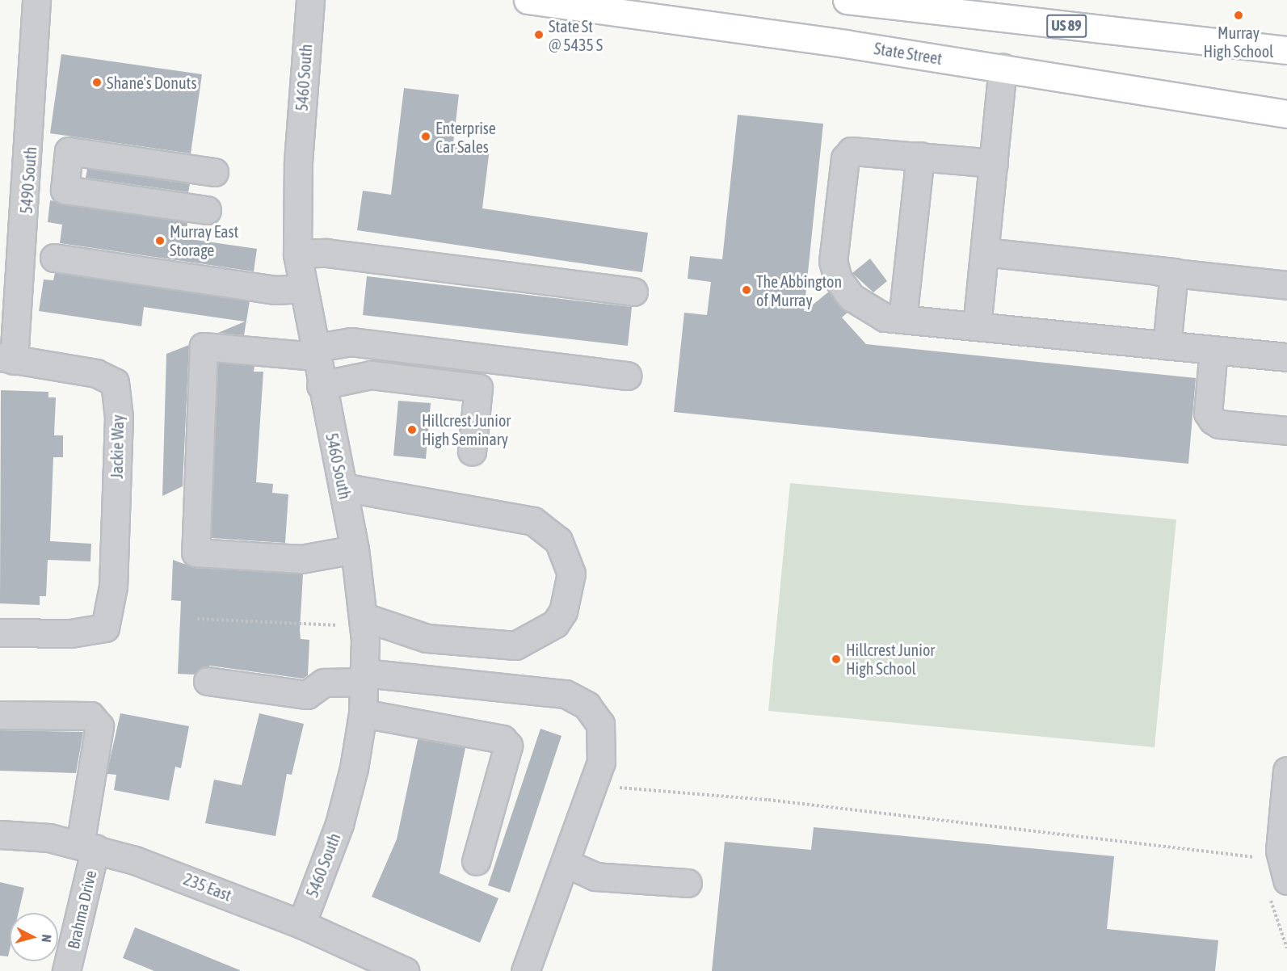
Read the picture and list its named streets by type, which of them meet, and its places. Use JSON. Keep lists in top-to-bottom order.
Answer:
{
  "streets": {
    "main road": ["US 89", "State Street"],
    "street": [
      "5460 South",
      "5490 South",
      "Jackie Way",
      "235 East",
      "Brahma Drive"
    ]
  },
  "crossings": [
    ["5460 South", "235 East"],
    ["5490 South", "Jackie Way"],
    ["235 East", "Brahma Drive"]
  ],
  "places": [
    "Murray High School",
    "State St @ 5435 S",
    "Shane's Donuts",
    "Enterprise Car Sales",
    "Murray East Storage",
    "The Abbington of Murray",
    "Hillcrest Junior High Seminary",
    "Hillcrest Junior High School"
  ],
  "north": "right"
}
